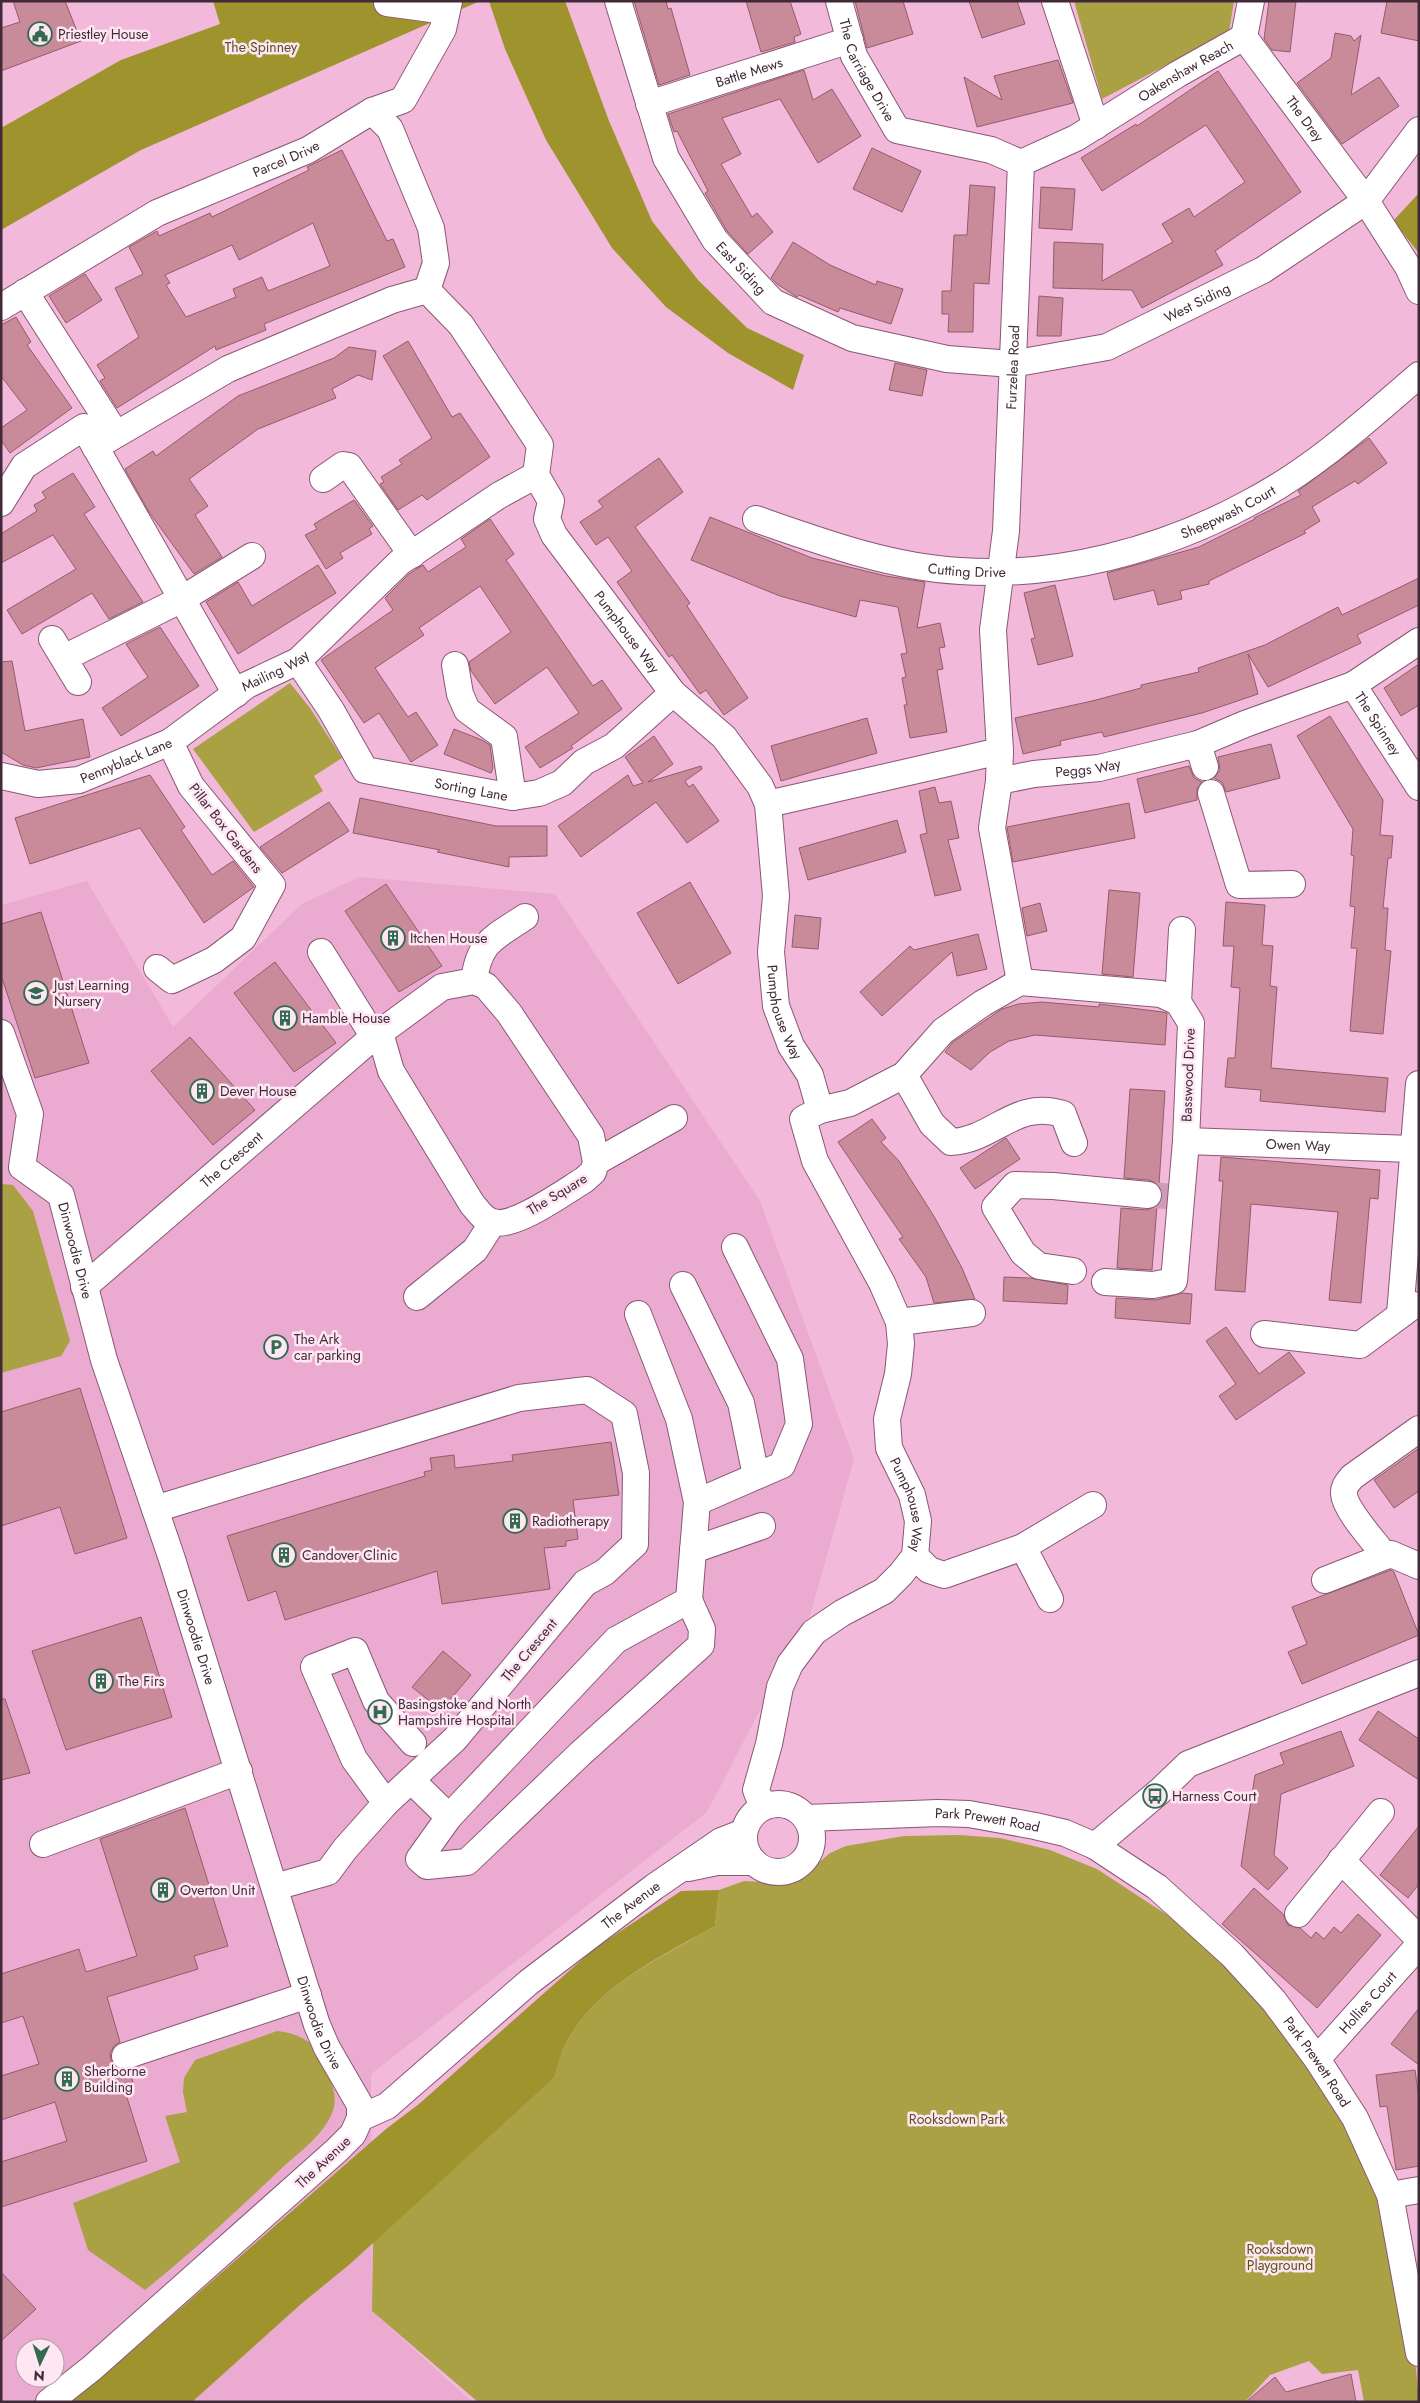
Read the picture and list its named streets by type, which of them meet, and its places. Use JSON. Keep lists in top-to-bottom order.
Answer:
{
  "streets": {
    "street": [
      "The Carriage Drive",
      "Battle Mews",
      "Oakenshaw Reach",
      "The Drey",
      "Parcel Drive",
      "East Siding",
      "West Siding",
      "Furzelea Road",
      "Sheepwash Court",
      "Cutting Drive",
      "Pumphouse Way",
      "Mailing Way",
      "The Spinney",
      "Pennyblack Lane",
      "Peggs Way",
      "Sorting Lane",
      "Pillar Box Gardens",
      "Basswood Drive",
      "Owen Way",
      "The Crescent",
      "The Square",
      "Dinwoodie Drive",
      "Park Prewett Road",
      "The Avenue",
      "Hollies Court"
    ]
  },
  "crossings": [
    ["The Carriage Drive", "Battle Mews"],
    ["The Carriage Drive", "Oakenshaw Reach"],
    ["The Carriage Drive", "Furzelea Road"],
    ["Battle Mews", "East Siding"],
    ["Oakenshaw Reach", "The Drey"],
    ["Oakenshaw Reach", "Furzelea Road"],
    ["The Drey", "West Siding"],
    ["East Siding", "West Siding"],
    ["East Siding", "Furzelea Road"],
    ["West Siding", "Furzelea Road"],
    ["Furzelea Road", "Sheepwash Court"],
    ["Furzelea Road", "Cutting Drive"],
    ["Sheepwash Court", "Cutting Drive"],
    ["Pumphouse Way", "Mailing Way"],
    ["Pumphouse Way", "Sorting Lane"],
    ["Pumphouse Way", "Park Prewett Road"],
    ["Pumphouse Way", "The Avenue"],
    ["Mailing Way", "Pennyblack Lane"],
    ["Mailing Way", "Sorting Lane"],
    ["The Spinney", "Peggs Way"],
    ["Pennyblack Lane", "Pillar Box Gardens"],
    ["Basswood Drive", "Owen Way"],
    ["The Crescent", "Dinwoodie Drive"],
    ["Dinwoodie Drive", "The Avenue"],
    ["Park Prewett Road", "The Avenue"],
    ["Park Prewett Road", "Hollies Court"]
  ],
  "parks": ["The Spinney", "Rooksdown Park", "Rooksdown Playground"],
  "places": {
    "public building": ["Priestley House"],
    "building": [
      "Itchen House",
      "Hamble House",
      "Dever House",
      "Radiotherapy",
      "Candover Clinic",
      "The Firs",
      "Overton Unit",
      "Sherborne Building"
    ],
    "school or university": ["Just Learning Nursery"],
    "parking": ["The Ark car parking"],
    "hospital": ["Basingstoke and North Hampshire Hospital"],
    "bus stop": ["Harness Court"]
  },
  "north": "bottom"
}
